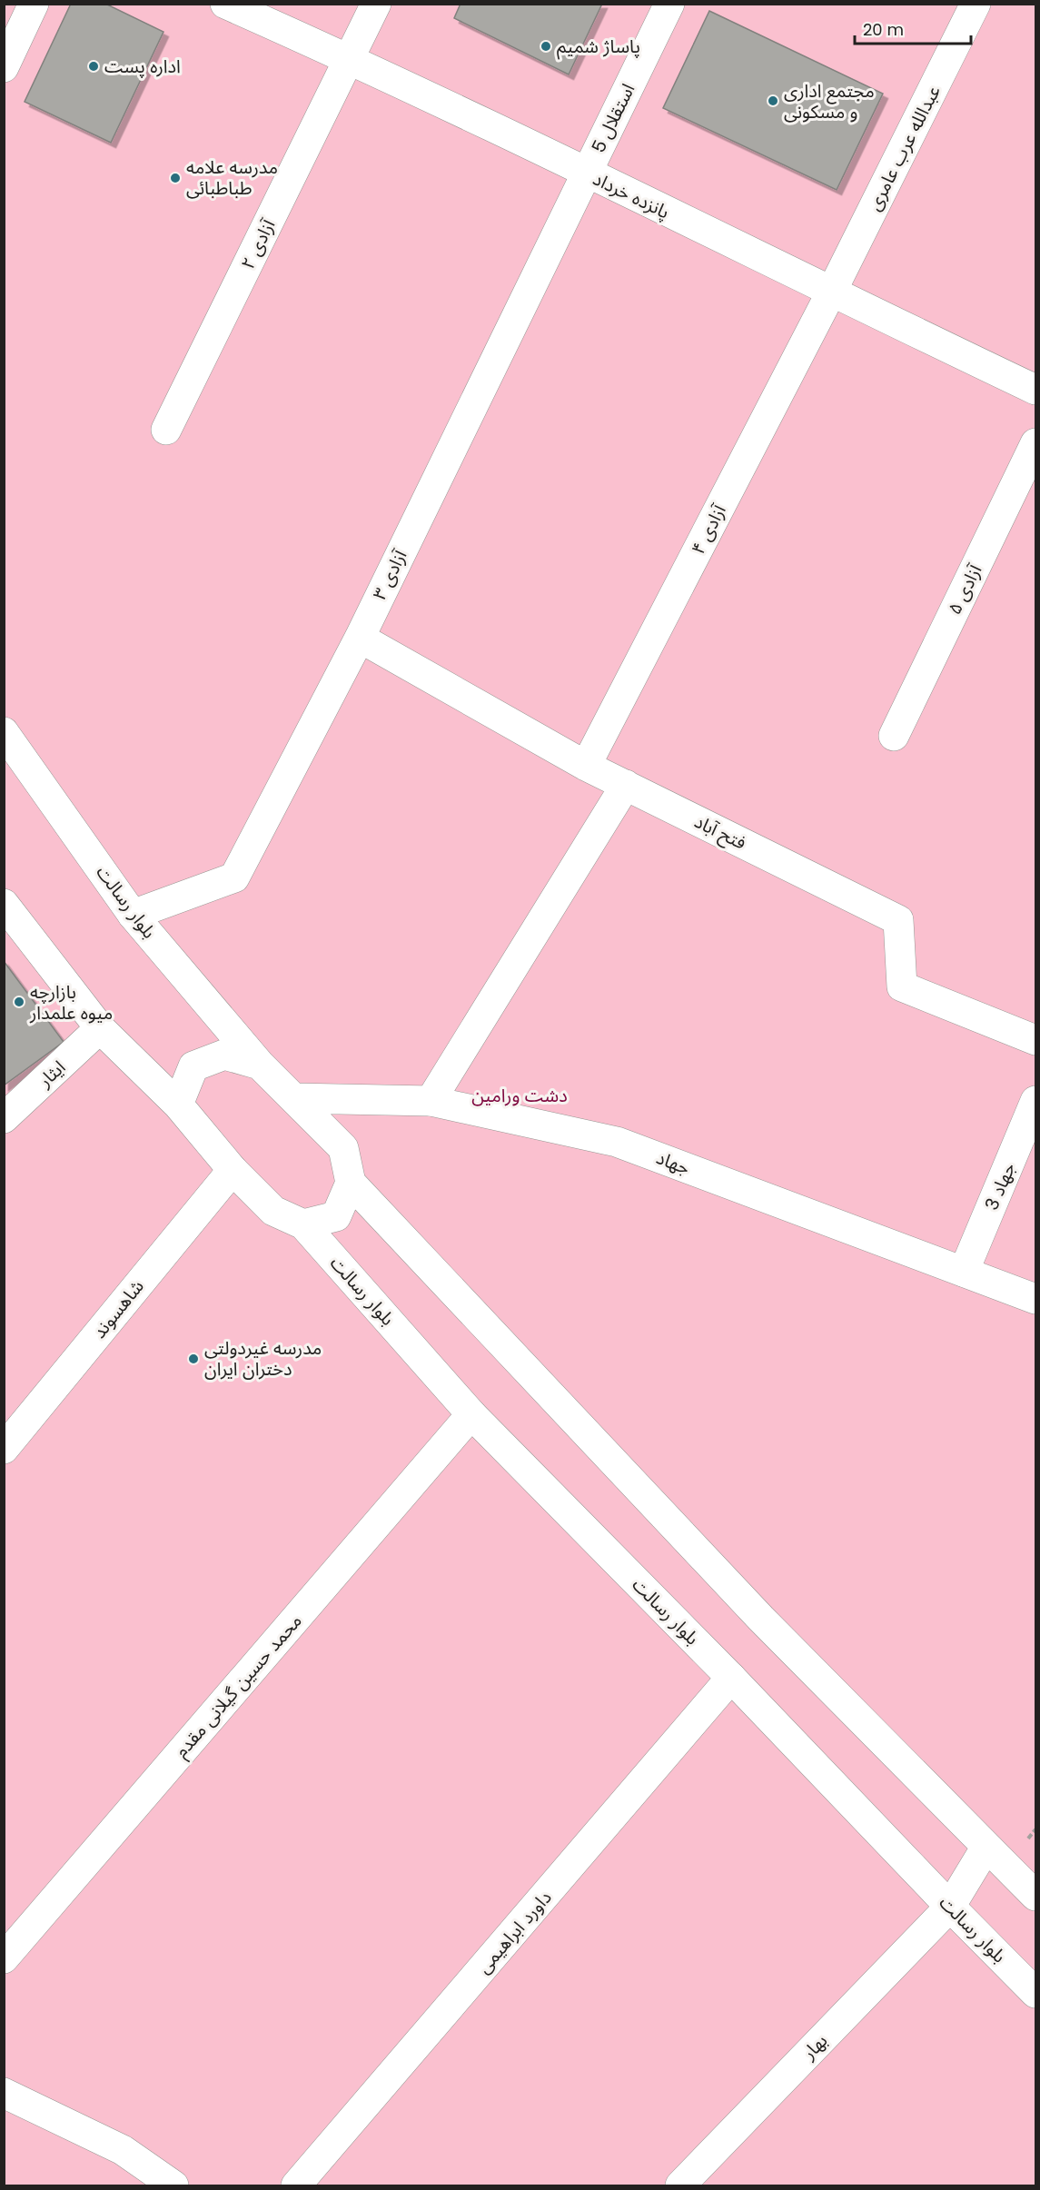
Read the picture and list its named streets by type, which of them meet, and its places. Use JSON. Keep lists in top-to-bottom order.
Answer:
{
  "streets": {
    "street": [
      "استقلال 5",
      "عبدالله عرب عامری",
      "پانزده خرداد",
      "آزادی ۲",
      "آزادی ۴",
      "آزادی ۳",
      "آزادی ۵",
      "فتح آباد",
      "بلوار رسالت",
      "ایثار",
      "جهاد",
      "جهاد 3",
      "شاهسوند",
      "محمد حسین گیلانی مقدم",
      "داورد ابراهیمی",
      "بهار"
    ]
  },
  "crossings": [
    ["استقلال 5", "پانزده خرداد"],
    ["استقلال 5", "آزادی ۳"],
    ["عبدالله عرب عامری", "پانزده خرداد"],
    ["عبدالله عرب عامری", "آزادی ۴"],
    ["پانزده خرداد", "آزادی ۲"],
    ["پانزده خرداد", "آزادی ۴"],
    ["پانزده خرداد", "آزادی ۳"],
    ["آزادی ۴", "فتح آباد"],
    ["آزادی ۳", "فتح آباد"],
    ["آزادی ۳", "بلوار رسالت"],
    ["بلوار رسالت", "جهاد"],
    ["بلوار رسالت", "محمد حسین گیلانی مقدم"],
    ["بلوار رسالت", "داورد ابراهیمی"],
    ["بلوار رسالت", "بهار"],
    ["جهاد", "جهاد 3"]
  ],
  "parks": ["دشت ورامین"],
  "places": [
    "پاساژ شمیم",
    "اداره پست",
    "مجتمع اداری و مسکونی",
    "مدرسه علامه طباطبائی",
    "بازارچه میوه علمدار",
    "مدرسه غیردولتی دختران ایران"
  ],
  "scale_bar": "20 m"
}
